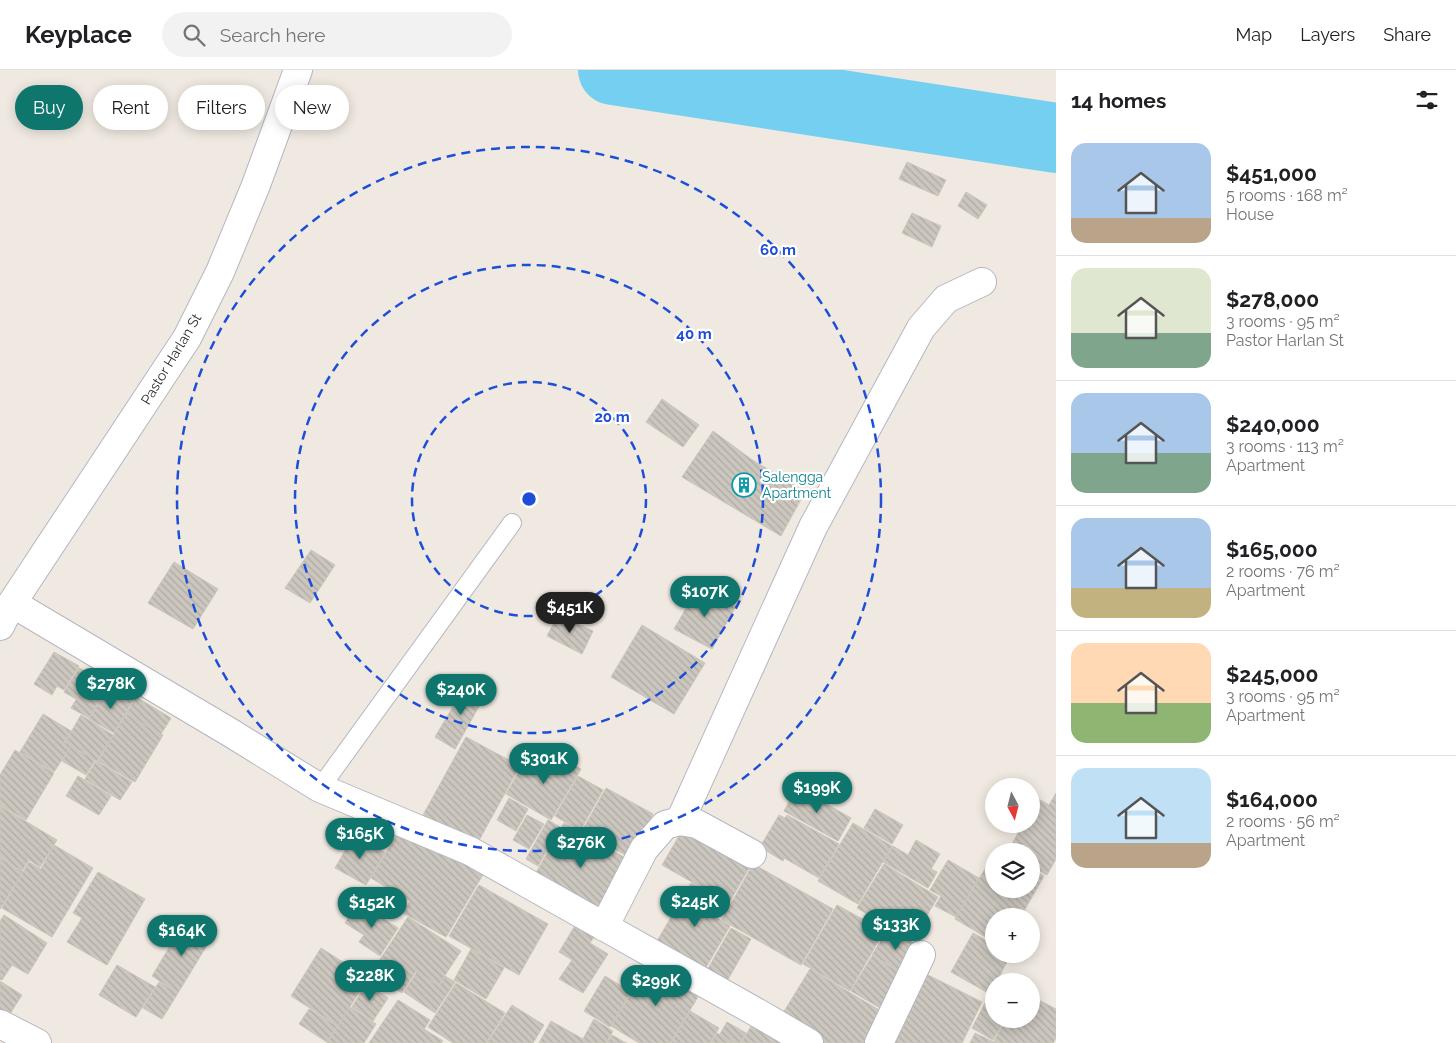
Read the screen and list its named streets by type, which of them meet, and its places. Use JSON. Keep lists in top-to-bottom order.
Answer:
{
  "streets": {
    "street": ["Pastor Harlan St"]
  },
  "places": {
    "building": ["Salengga Apartment"]
  },
  "north": "bottom",
  "page": {
    "header": "Keyplace",
    "search": "Search here",
    "nav": ["Map", "Layers", "Share"],
    "heading": "14 homes",
    "chip": [
      "Buy",
      "Rent",
      "Filters",
      "New"
    ],
    "list": [
      {
        "name": "$451,000",
        "note": "5 rooms · 168 m² · House"
      },
      {
        "name": "$278,000",
        "note": "3 rooms · 95 m² · Pastor Harlan St"
      },
      {
        "name": "$240,000",
        "note": "3 rooms · 113 m² · Apartment"
      },
      {
        "name": "$165,000",
        "note": "2 rooms · 76 m² · Apartment"
      },
      {
        "name": "$245,000",
        "note": "3 rooms · 95 m² · Apartment"
      },
      {
        "name": "$164,000",
        "note": "2 rooms · 56 m² · Apartment"
      }
    ],
    "price": [
      "$107K",
      "$451K",
      "$278K",
      "$240K",
      "$301K",
      "$199K",
      "$165K",
      "$276K",
      "$245K",
      "$152K",
      "$133K",
      "$164K",
      "$228K",
      "$299K"
    ],
    "map_buttons": ["+", "−"]
  },
  "rings": ["60 m", "40 m", "20 m"]
}
